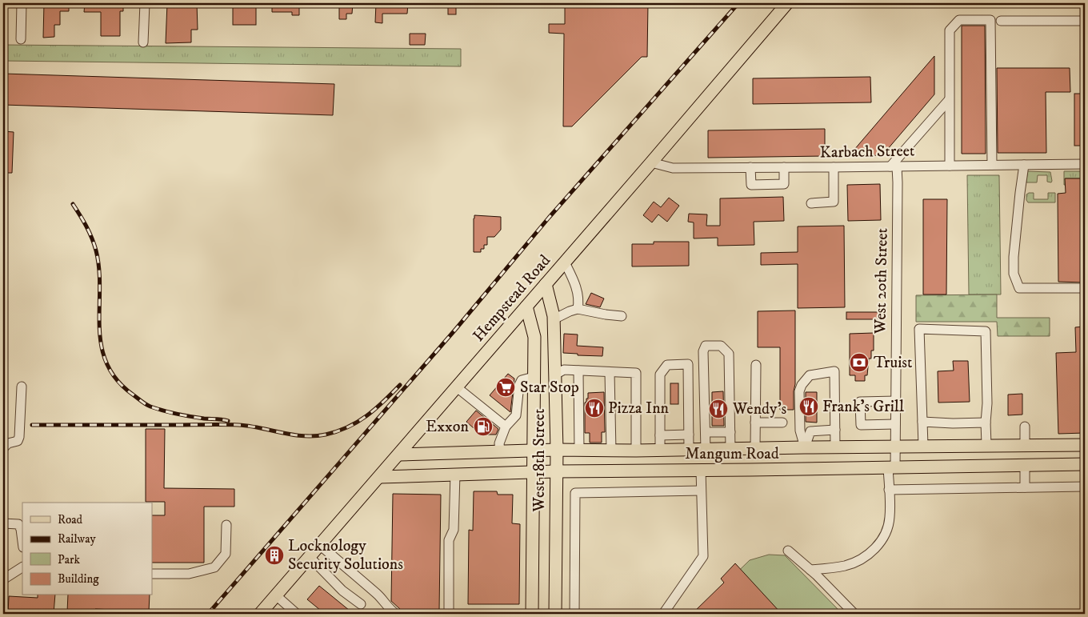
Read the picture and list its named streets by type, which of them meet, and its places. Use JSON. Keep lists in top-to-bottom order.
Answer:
{
  "streets": {
    "main road": ["Hempstead Road", "Mangum Road", "West 18th Street"],
    "street": ["Karbach Street", "West 20th Street"]
  },
  "crossings": [
    ["Karbach Street", "West 20th Street"],
    ["Karbach Street", "Hempstead Road"],
    ["West 20th Street", "Mangum Road"],
    ["Hempstead Road", "Mangum Road"],
    ["Hempstead Road", "West 18th Street"],
    ["Mangum Road", "West 18th Street"]
  ],
  "places": {
    "bank": ["Truist"],
    "supermarket": ["Star Stop"],
    "restaurant": ["Frank's Grill", "Pizza Inn", "Wendy's"],
    "fuel station": ["Exxon"],
    "building": ["Locknology Security Solutions"]
  },
  "legend": [
    "Road",
    "Railway",
    "Park",
    "Building"
  ]
}
